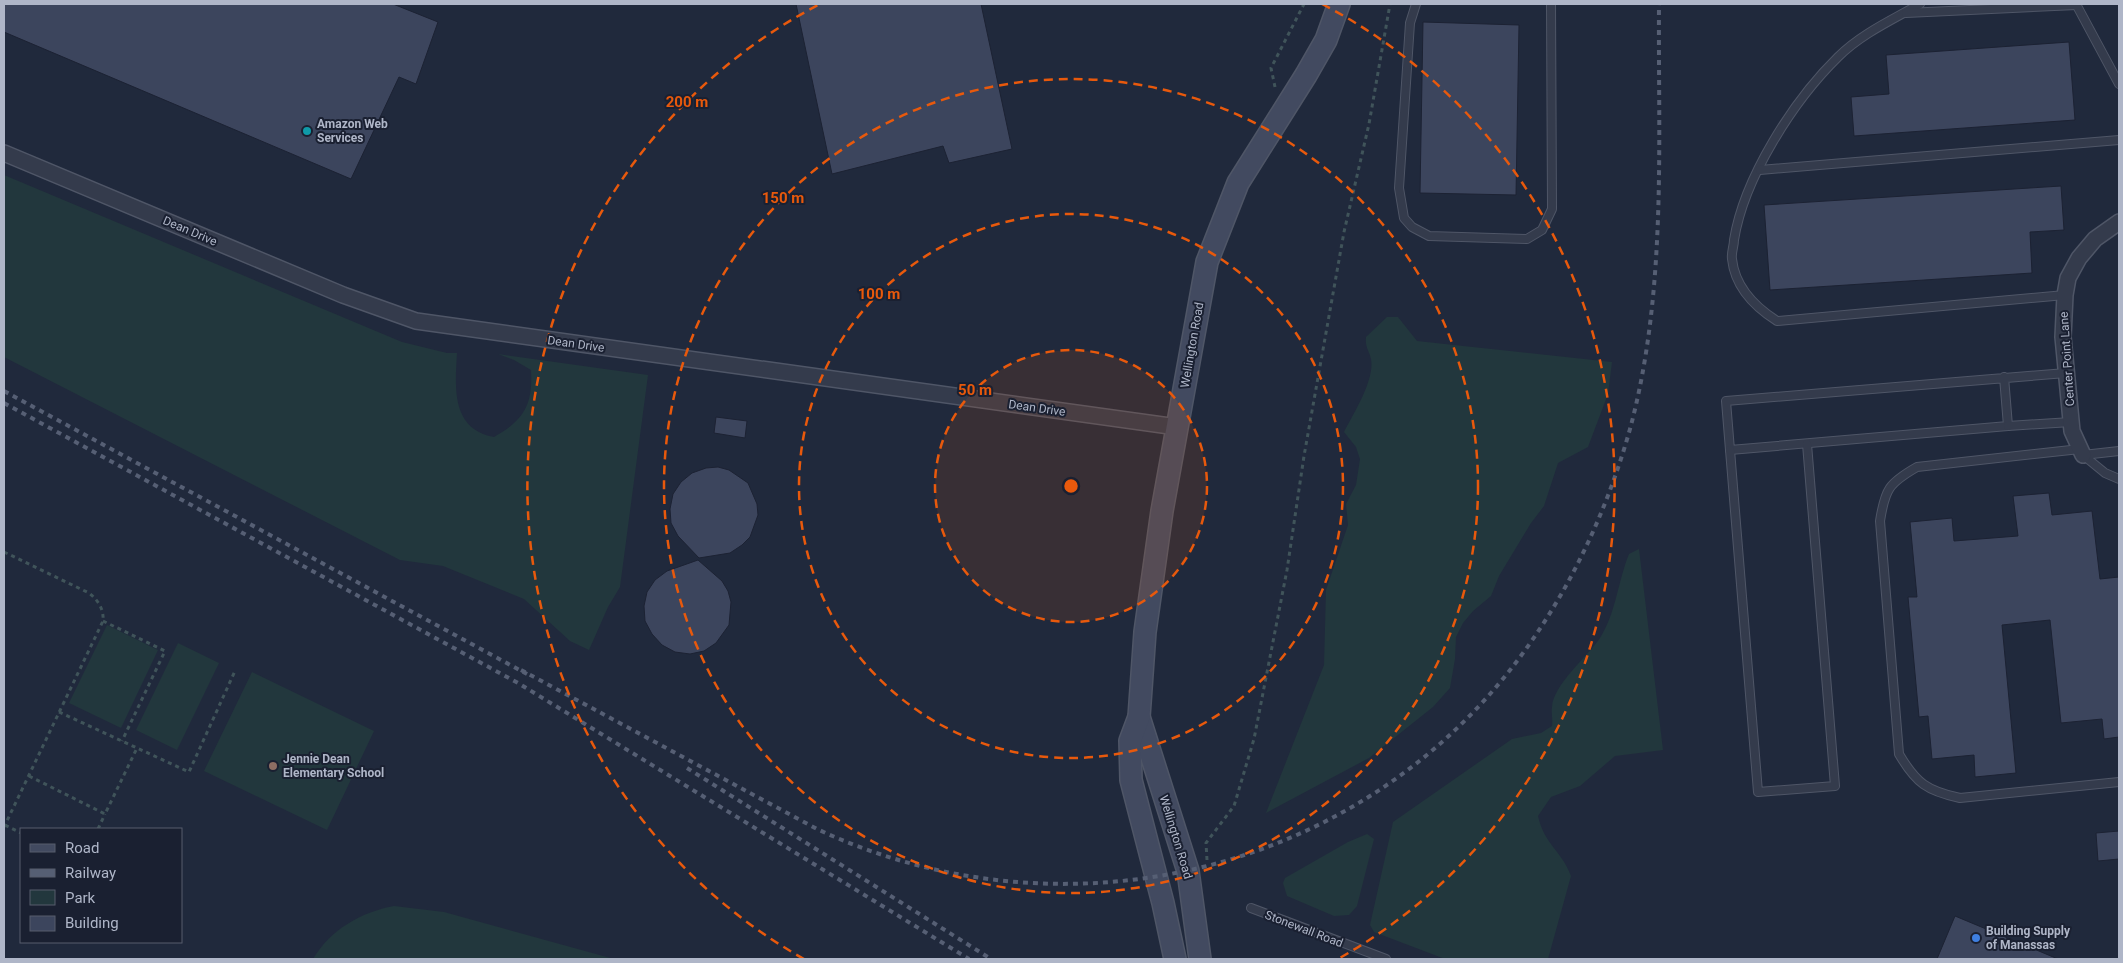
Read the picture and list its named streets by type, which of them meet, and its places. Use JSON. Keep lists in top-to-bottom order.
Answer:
{
  "streets": {
    "main road": ["Wellington Road"],
    "street": ["Dean Drive", "Center Point Lane"],
    "lane": ["Stonewall Road"]
  },
  "crossings": [
    ["Dean Drive", "Wellington Road"]
  ],
  "places": ["Amazon Web Services", "Jennie Dean Elementary School", "Building Supply of Manassas"],
  "legend": [
    "Road",
    "Railway",
    "Park",
    "Building"
  ],
  "rings": [
    "200 m",
    "150 m",
    "100 m",
    "50 m"
  ]
}
